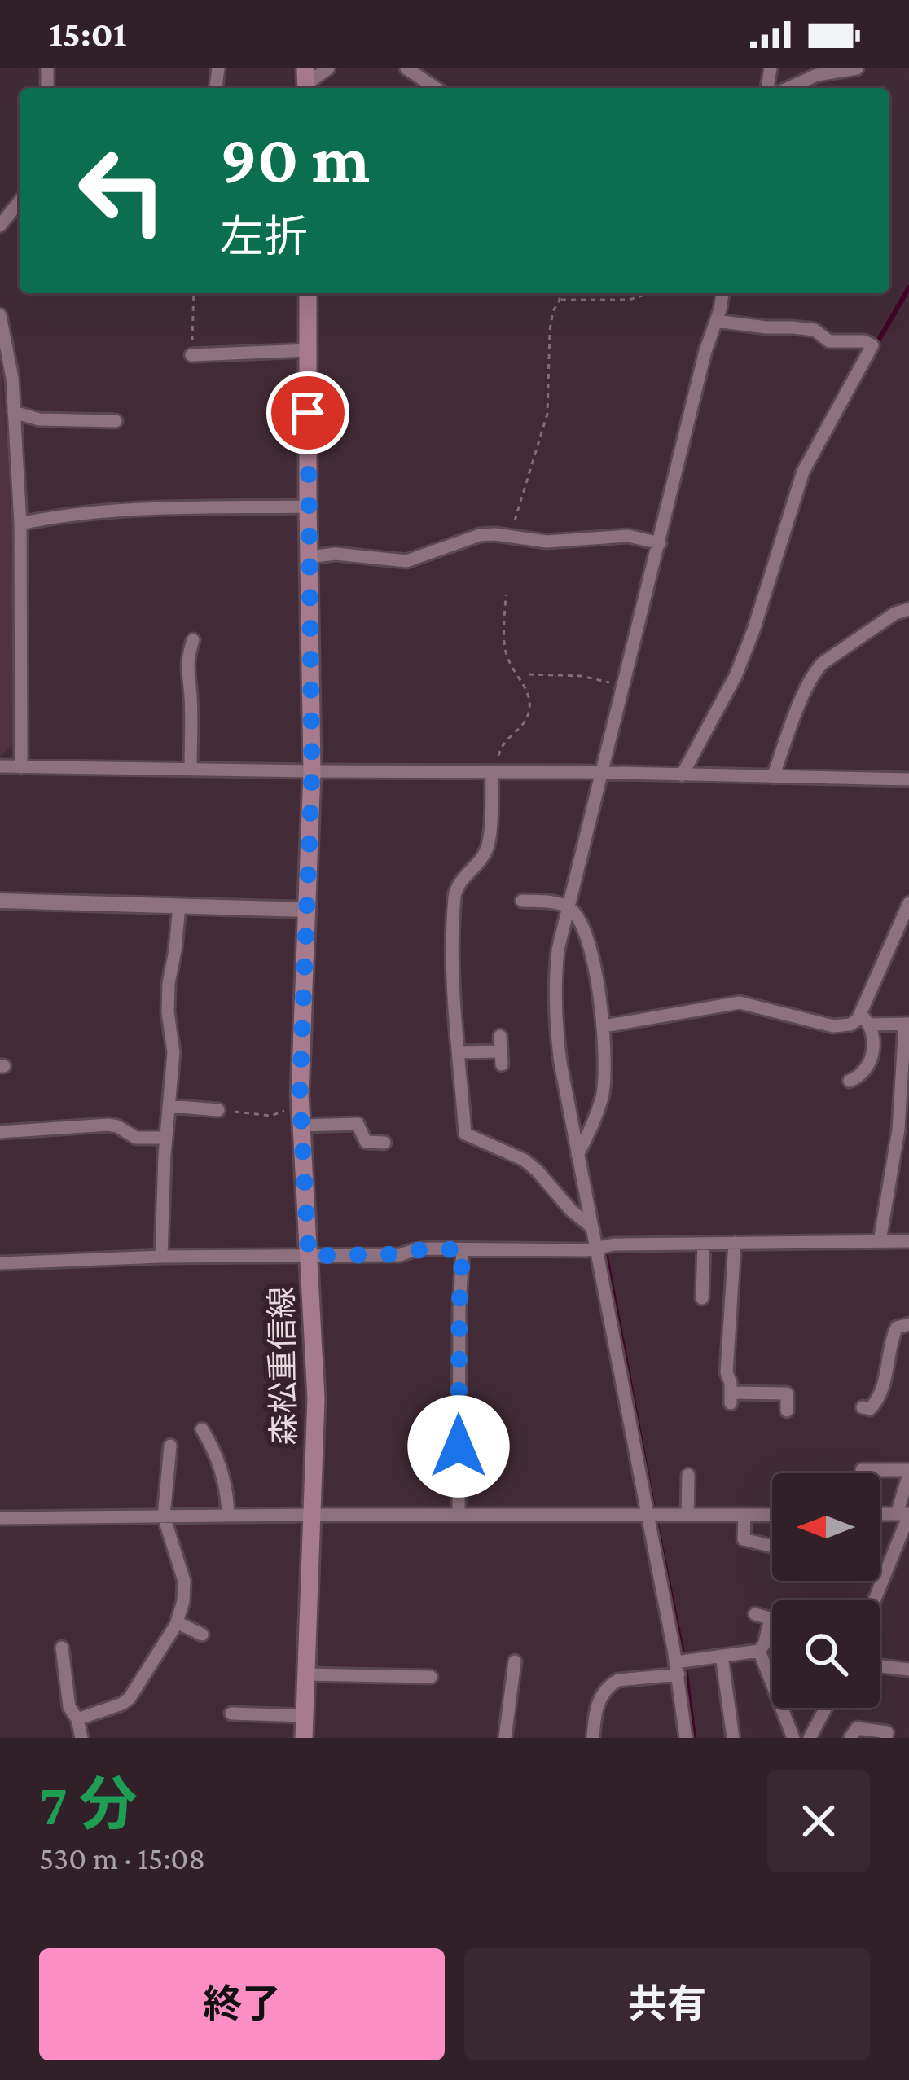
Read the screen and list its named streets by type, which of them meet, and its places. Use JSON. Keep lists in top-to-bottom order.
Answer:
{
  "streets": {
    "main road": ["森松重信線"]
  },
  "north": "left",
  "page": {
    "status": "15:01",
    "turn": ["90 m", "左折"],
    "heading": ["7 分", "530 m · 15:08"],
    "buttons": ["終了", "共有"]
  }
}
